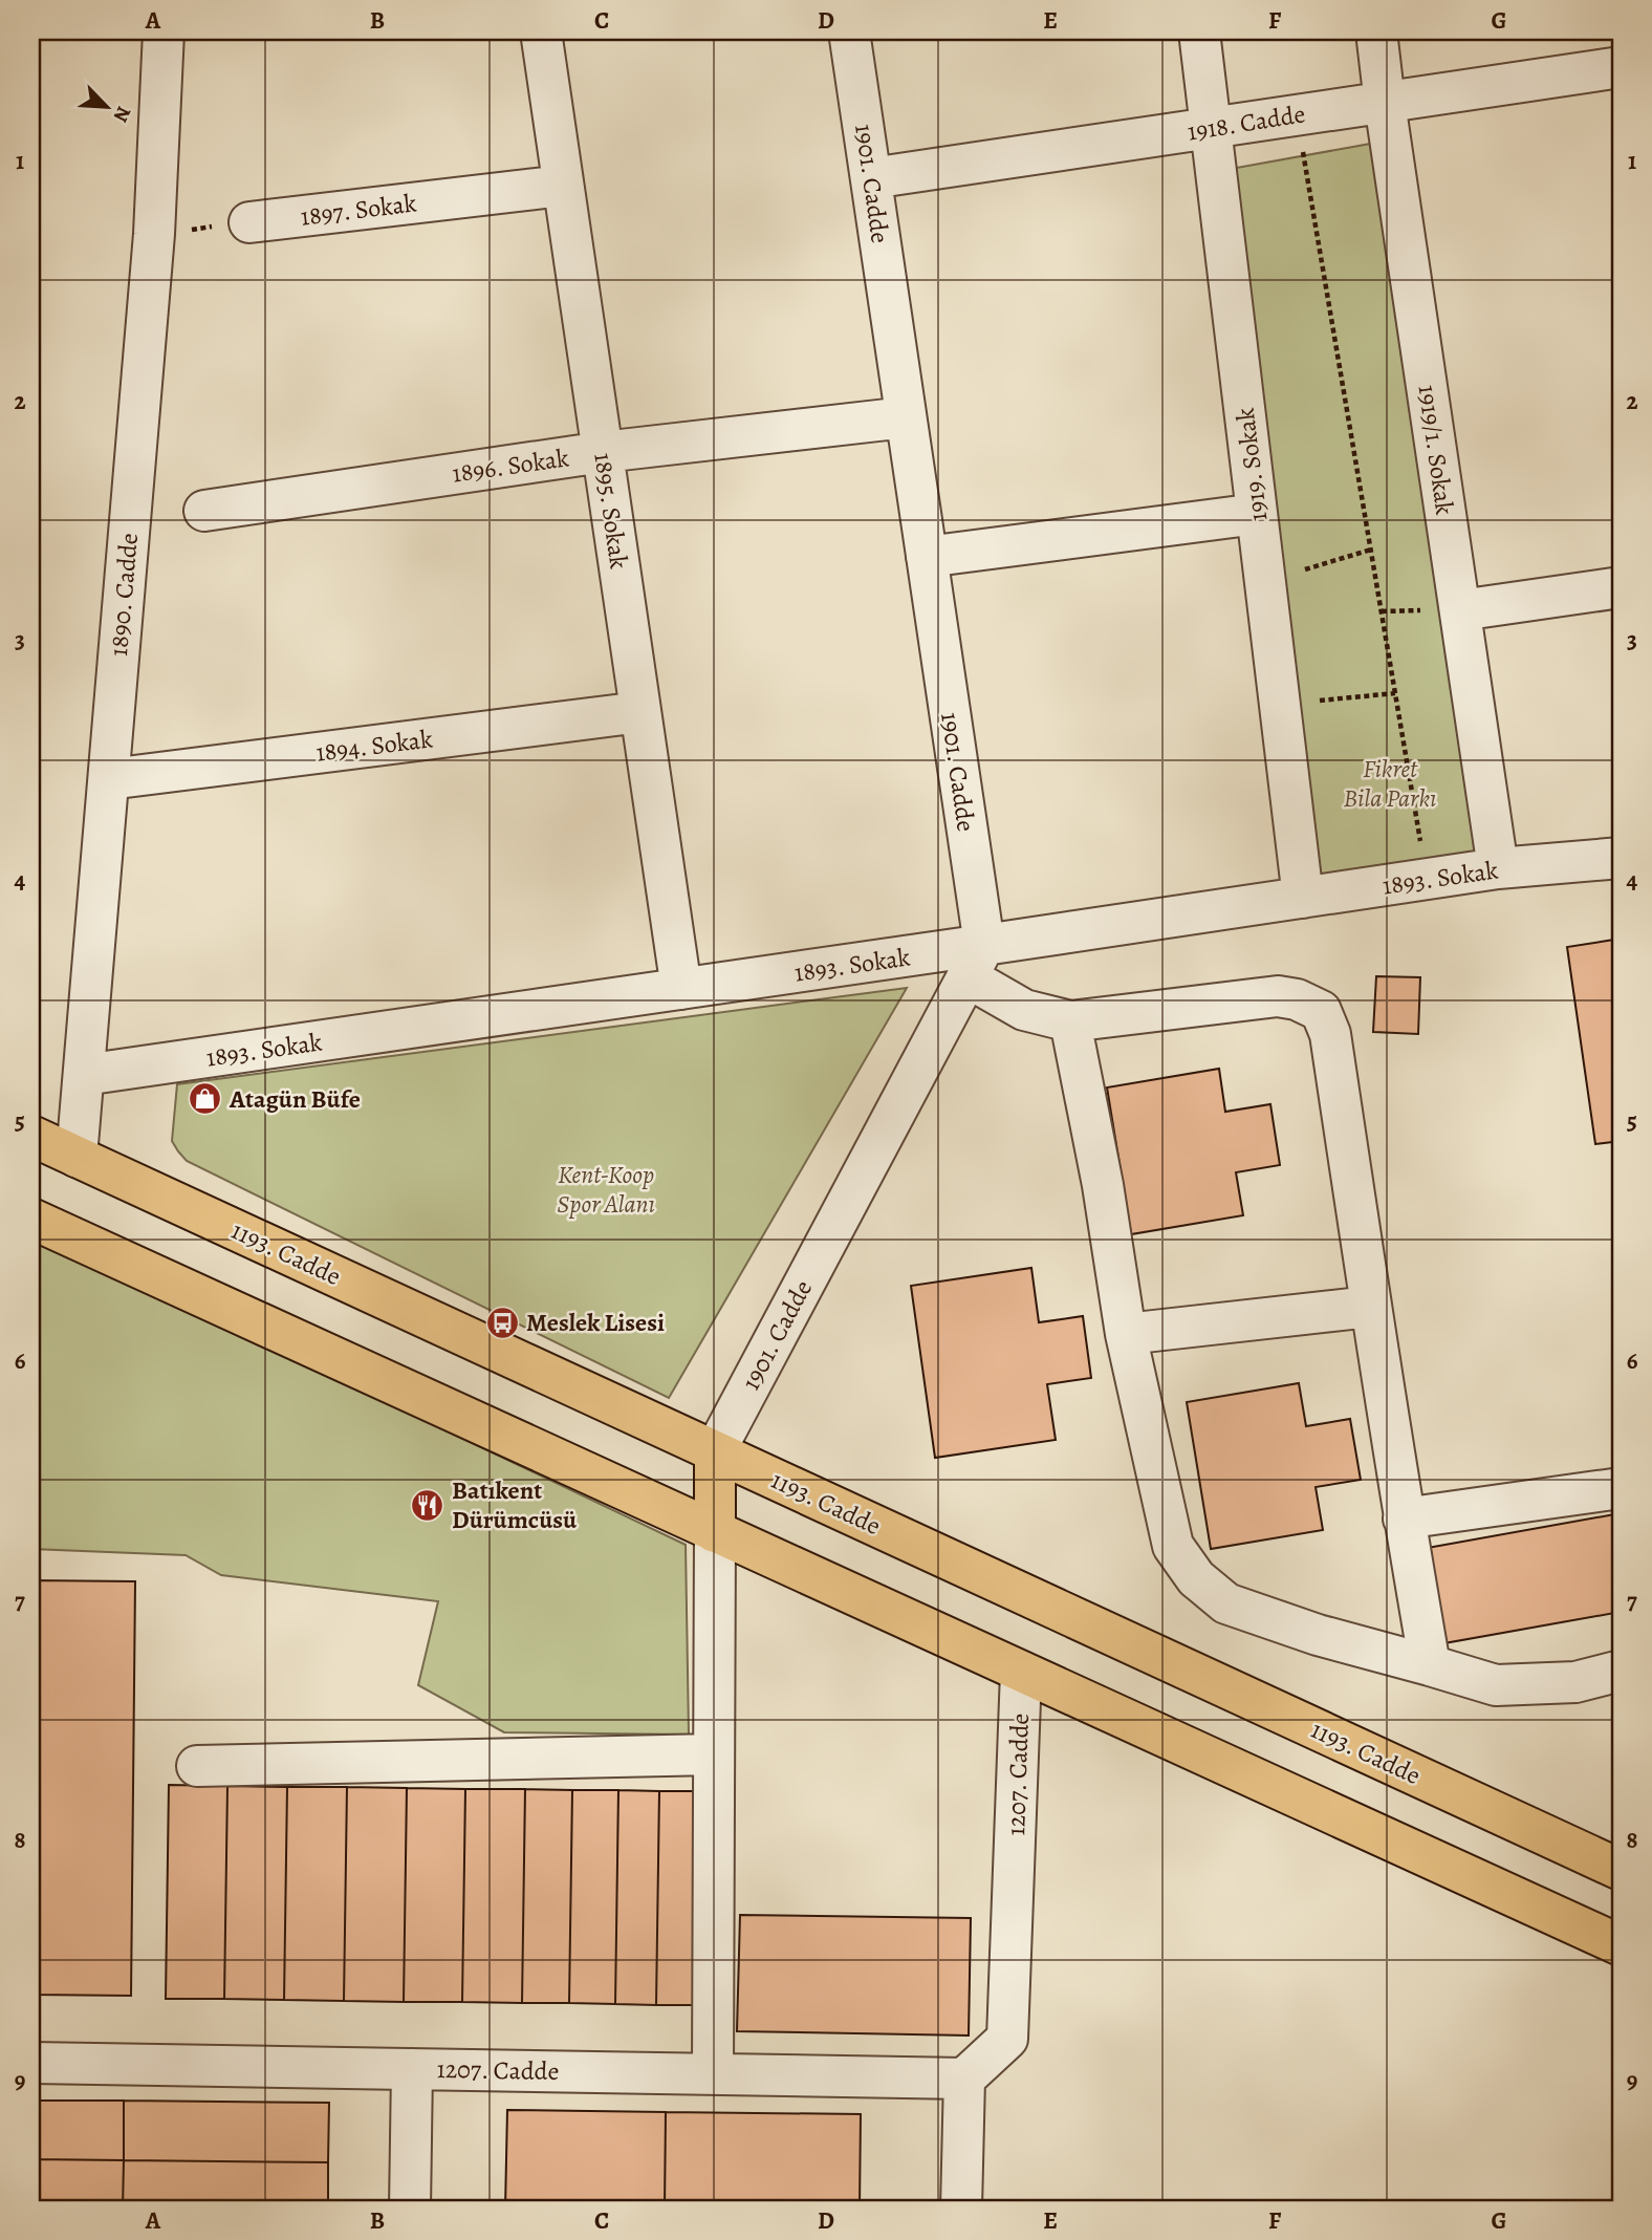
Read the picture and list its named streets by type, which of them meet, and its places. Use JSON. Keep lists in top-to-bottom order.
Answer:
{
  "streets": {
    "main road": ["1193. Cadde"],
    "street": [
      "1918. Cadde",
      "1901. Cadde",
      "1897. Sokak",
      "1919/1. Sokak",
      "1919. Sokak",
      "1896. Sokak",
      "1895. Sokak",
      "1890. Cadde",
      "1894. Sokak",
      "1893. Sokak",
      "1207. Cadde"
    ]
  },
  "crossings": [
    ["1918. Cadde", "1901. Cadde"],
    ["1918. Cadde", "1919/1. Sokak"],
    ["1918. Cadde", "1919. Sokak"],
    ["1901. Cadde", "1896. Sokak"],
    ["1901. Cadde", "1893. Sokak"],
    ["1901. Cadde", "1193. Cadde"],
    ["1897. Sokak", "1895. Sokak"],
    ["1919/1. Sokak", "1893. Sokak"],
    ["1919. Sokak", "1893. Sokak"],
    ["1896. Sokak", "1895. Sokak"],
    ["1895. Sokak", "1894. Sokak"],
    ["1895. Sokak", "1893. Sokak"],
    ["1890. Cadde", "1894. Sokak"],
    ["1890. Cadde", "1893. Sokak"],
    ["1890. Cadde", "1193. Cadde"]
  ],
  "parks": ["Fikret Bila Parkı", "Kent-Koop Spor Alanı"],
  "places": {
    "shop": ["Atagün Büfe"],
    "bus stop": ["Meslek Lisesi"],
    "restaurant": ["Batıkent Dürümcüsü"]
  },
  "north": "bottom right",
  "grid": {
    "columns": [
      "A",
      "B",
      "C",
      "D",
      "E",
      "F",
      "G"
    ],
    "rows": [
      "1",
      "2",
      "3",
      "4",
      "5",
      "6",
      "7",
      "8",
      "9"
    ]
  }
}
